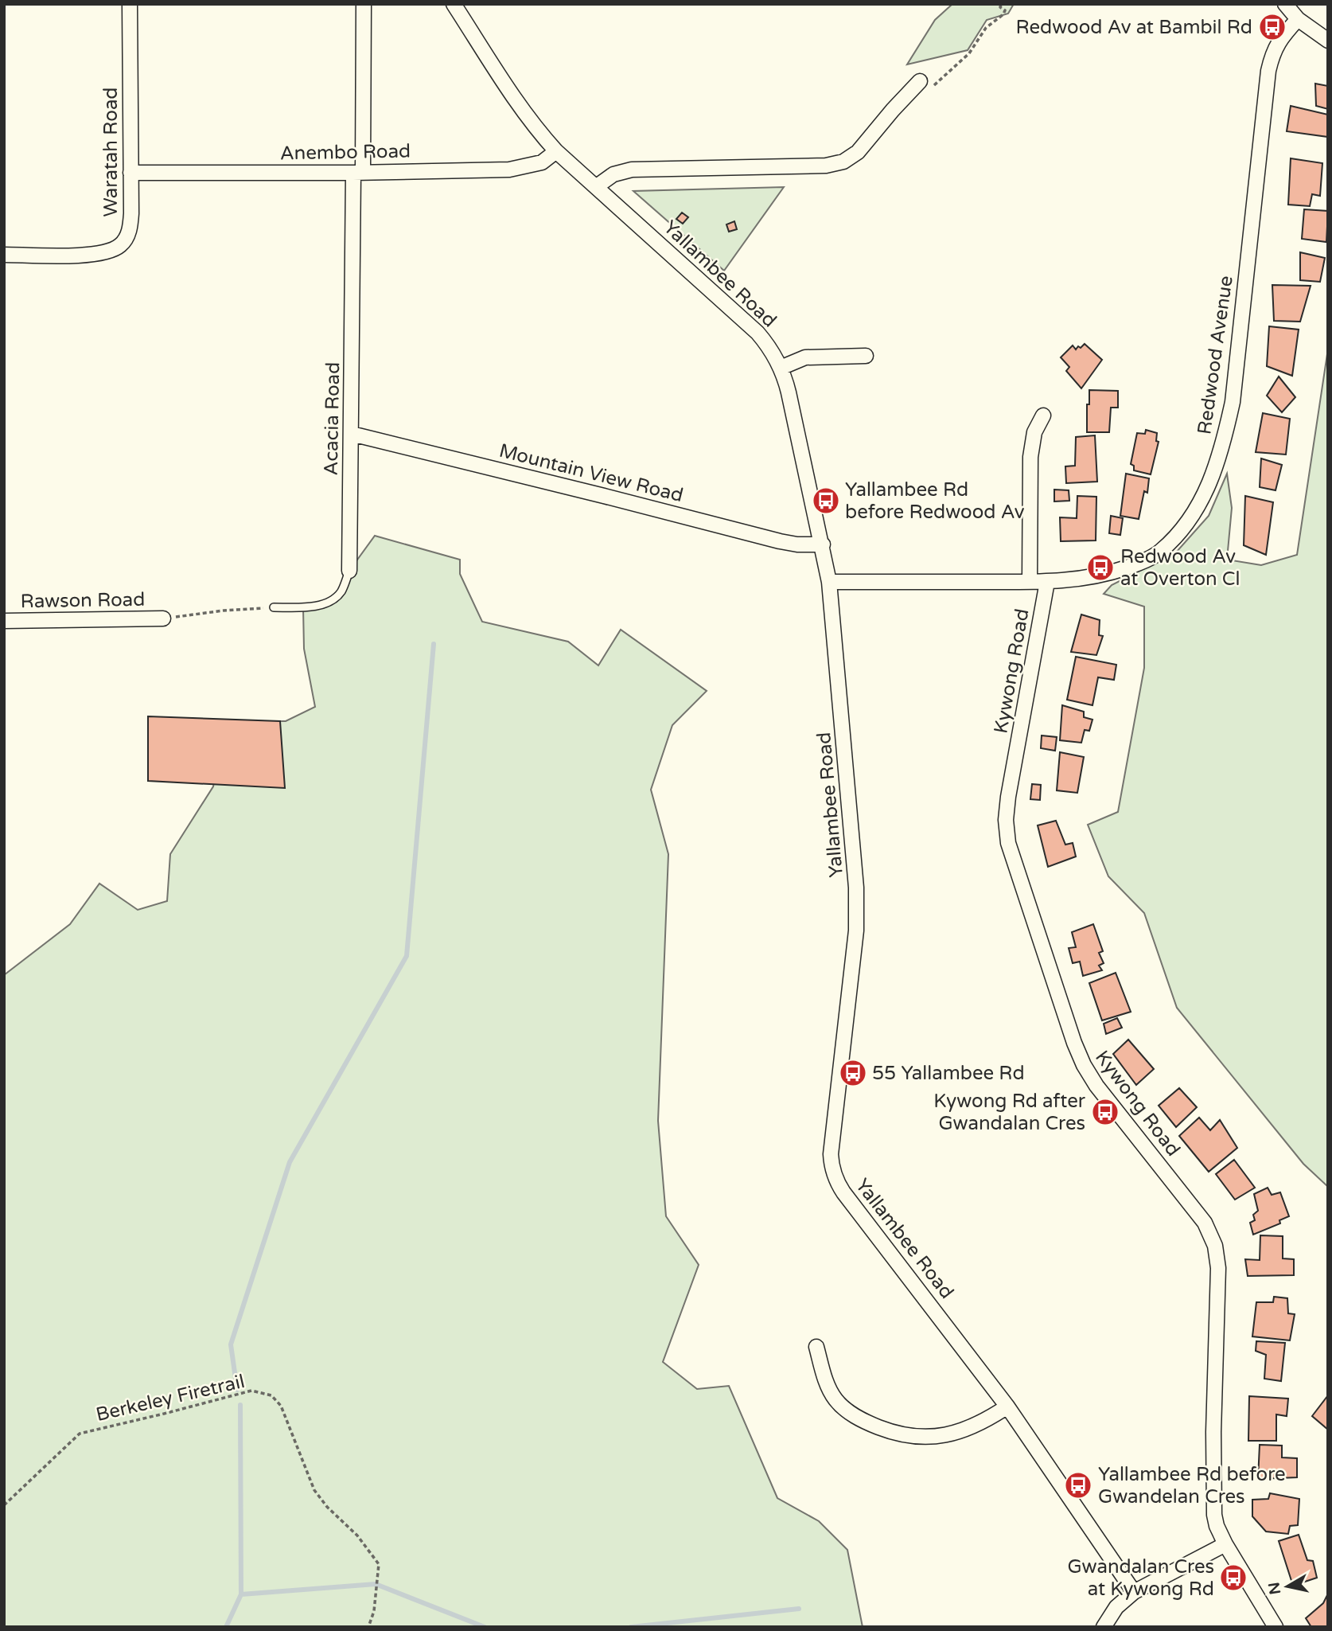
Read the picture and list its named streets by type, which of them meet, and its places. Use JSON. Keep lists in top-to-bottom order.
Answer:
{
  "streets": {
    "street": [
      "Waratah Road",
      "Anembo Road",
      "Yallambee Road",
      "Redwood Avenue",
      "Acacia Road",
      "Mountain View Road",
      "Rawson Road",
      "Kywong Road"
    ],
    "path": ["Berkeley Firetrail"]
  },
  "crossings": [
    ["Waratah Road", "Anembo Road"],
    ["Anembo Road", "Yallambee Road"],
    ["Anembo Road", "Acacia Road"],
    ["Yallambee Road", "Redwood Avenue"],
    ["Yallambee Road", "Mountain View Road"],
    ["Redwood Avenue", "Kywong Road"],
    ["Acacia Road", "Mountain View Road"]
  ],
  "places": {
    "bus stop": [
      "Redwood Av at Bambil Rd",
      "Yallambee Rd before Redwood Av",
      "Redwood Av at Overton Cl",
      "55 Yallambee Rd",
      "Kywong Rd after Gwandalan Cres",
      "Yallambee Rd before Gwandelan Cres",
      "Gwandalan Cres at Kywong Rd"
    ]
  },
  "north": "left"
}
